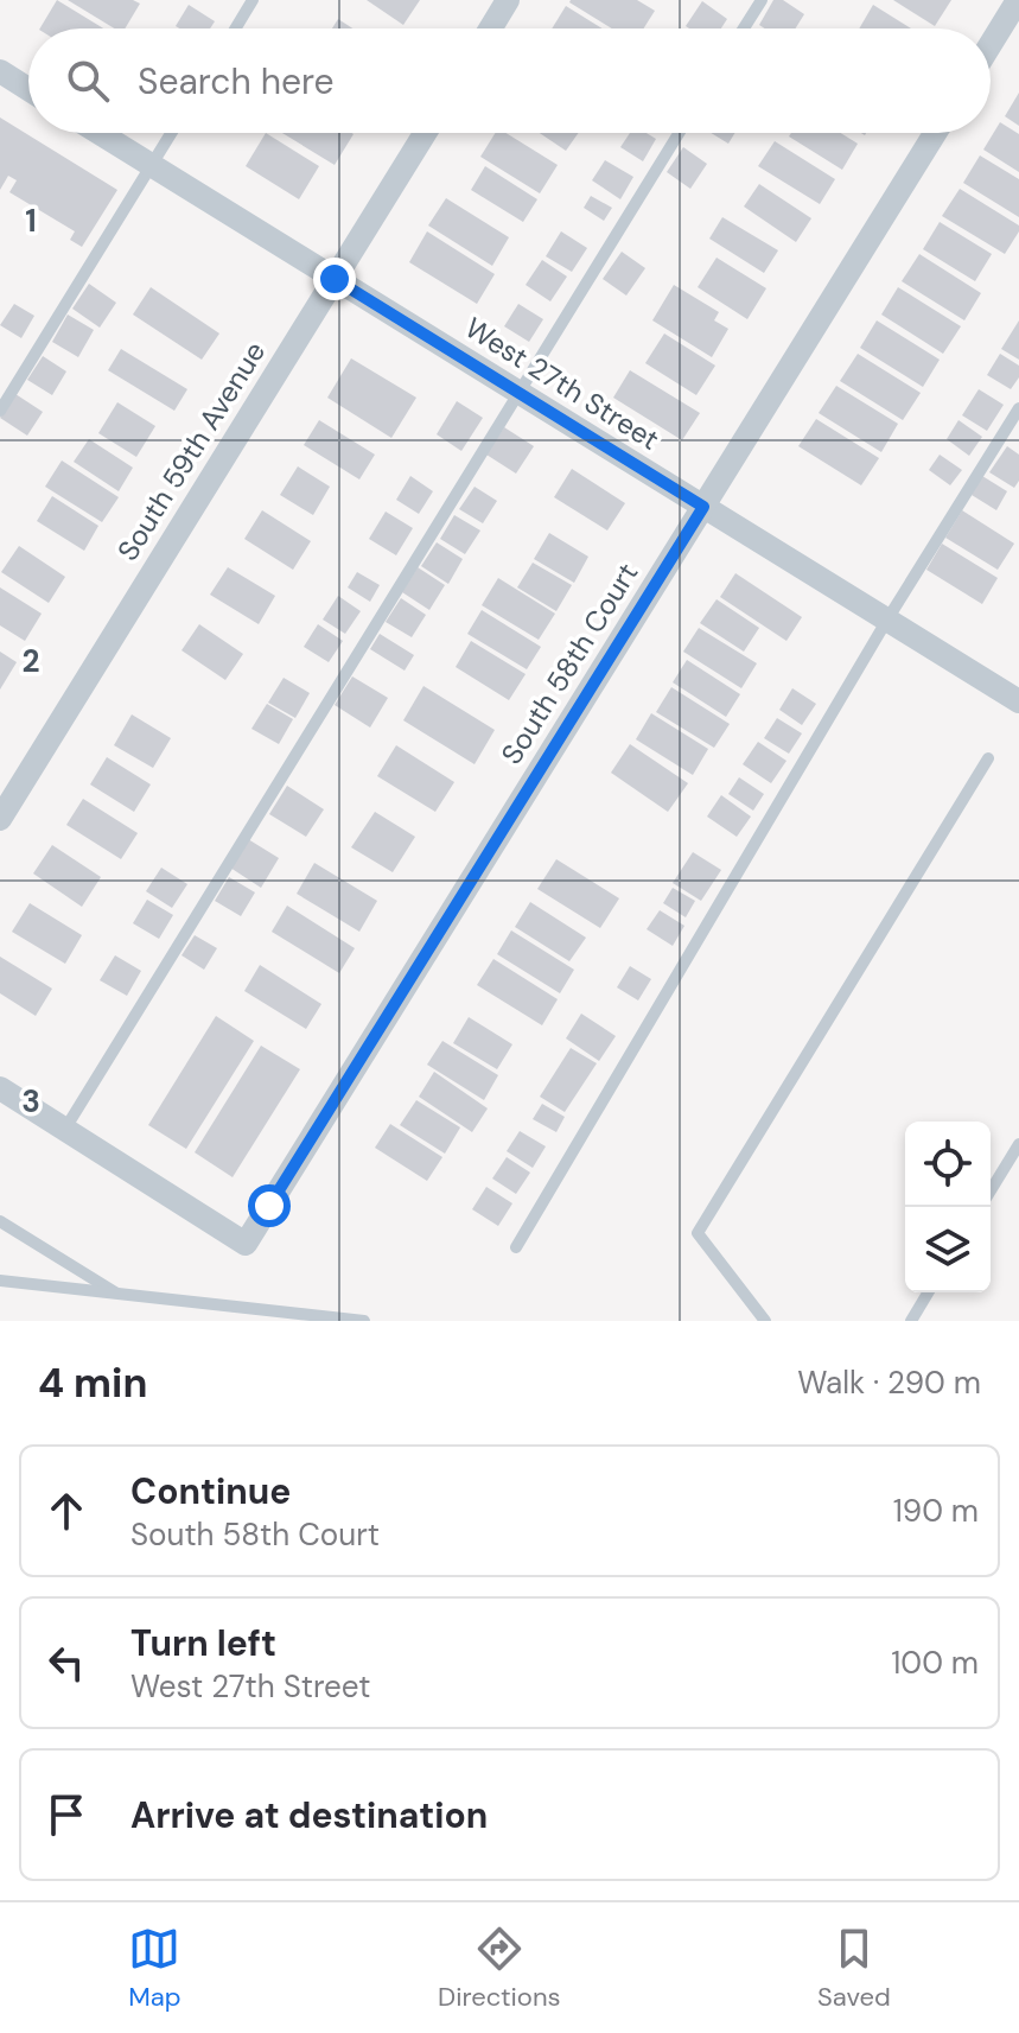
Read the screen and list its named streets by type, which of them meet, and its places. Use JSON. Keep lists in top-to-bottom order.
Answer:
{
  "streets": {
    "street": ["West 27th Street", "South 59th Avenue", "South 58th Court"]
  },
  "crossings": [
    ["West 27th Street", "South 59th Avenue"],
    ["West 27th Street", "South 58th Court"]
  ],
  "page": {
    "search": "Search here",
    "heading": ["4 min", "Walk · 290 m"],
    "list": [
      ["Continue", "South 58th Court", "190 m"],
      ["Turn left", "West 27th Street", "100 m"],
      "Arrive at destination"
    ],
    "nav": ["Map", "Directions", "Saved"]
  },
  "grid": {
    "rows": ["1", "2", "3"]
  }
}
